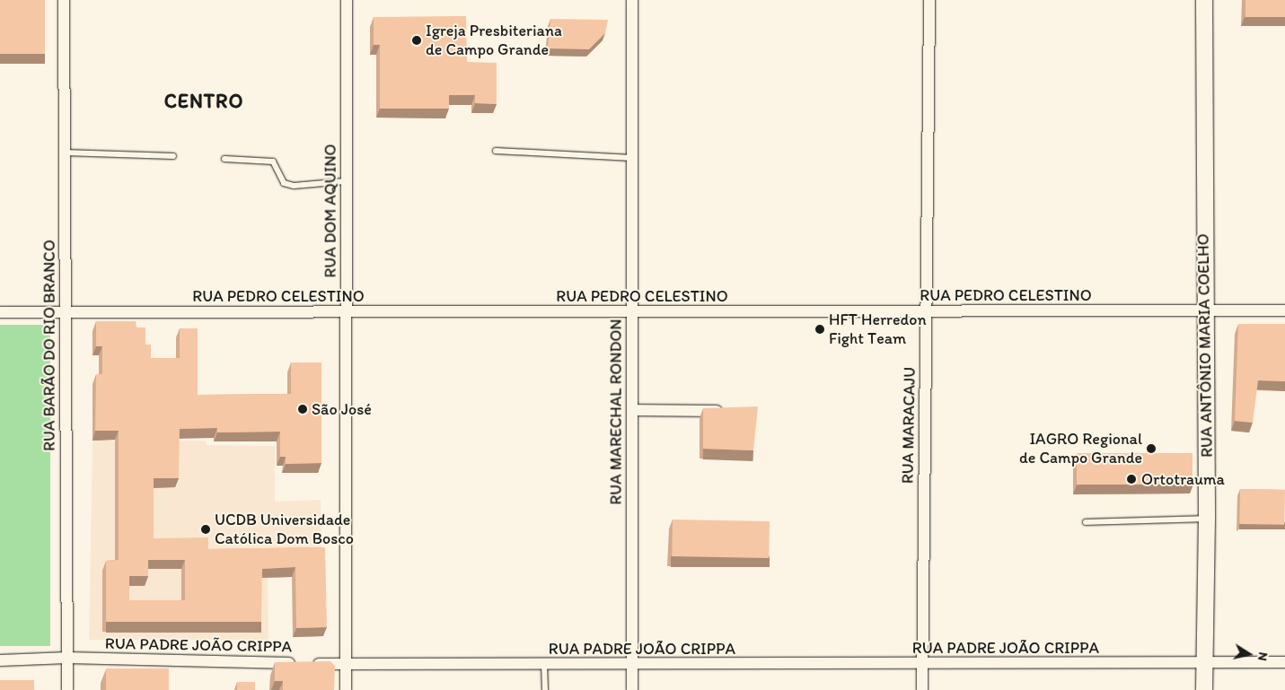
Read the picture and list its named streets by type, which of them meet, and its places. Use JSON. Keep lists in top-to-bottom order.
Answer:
{
  "streets": {
    "street": [
      "RUA DOM AQUINO",
      "RUA PEDRO CELESTINO",
      "RUA BARÃO DO RIO BRANCO",
      "RUA ANTÔNIO MARIA COELHO",
      "RUA MARECHAL RONDON",
      "RUA MARACAJU",
      "RUA PADRE JOÃO CRIPPA"
    ]
  },
  "crossings": [
    ["RUA DOM AQUINO", "RUA PEDRO CELESTINO"],
    ["RUA DOM AQUINO", "RUA PADRE JOÃO CRIPPA"],
    ["RUA PEDRO CELESTINO", "RUA BARÃO DO RIO BRANCO"],
    ["RUA PEDRO CELESTINO", "RUA ANTÔNIO MARIA COELHO"],
    ["RUA PEDRO CELESTINO", "RUA MARECHAL RONDON"],
    ["RUA PEDRO CELESTINO", "RUA MARACAJU"],
    ["RUA BARÃO DO RIO BRANCO", "RUA PADRE JOÃO CRIPPA"],
    ["RUA ANTÔNIO MARIA COELHO", "RUA PADRE JOÃO CRIPPA"],
    ["RUA MARECHAL RONDON", "RUA PADRE JOÃO CRIPPA"],
    ["RUA MARACAJU", "RUA PADRE JOÃO CRIPPA"]
  ],
  "districts": ["CENTRO"],
  "places": [
    "Igreja Presbiteriana de Campo Grande",
    "HFT Herredon Fight Team",
    "São José",
    "IAGRO Regional de Campo Grande",
    "Ortotrauma",
    "UCDB Universidade Católica Dom Bosco"
  ],
  "north": "right"
}
